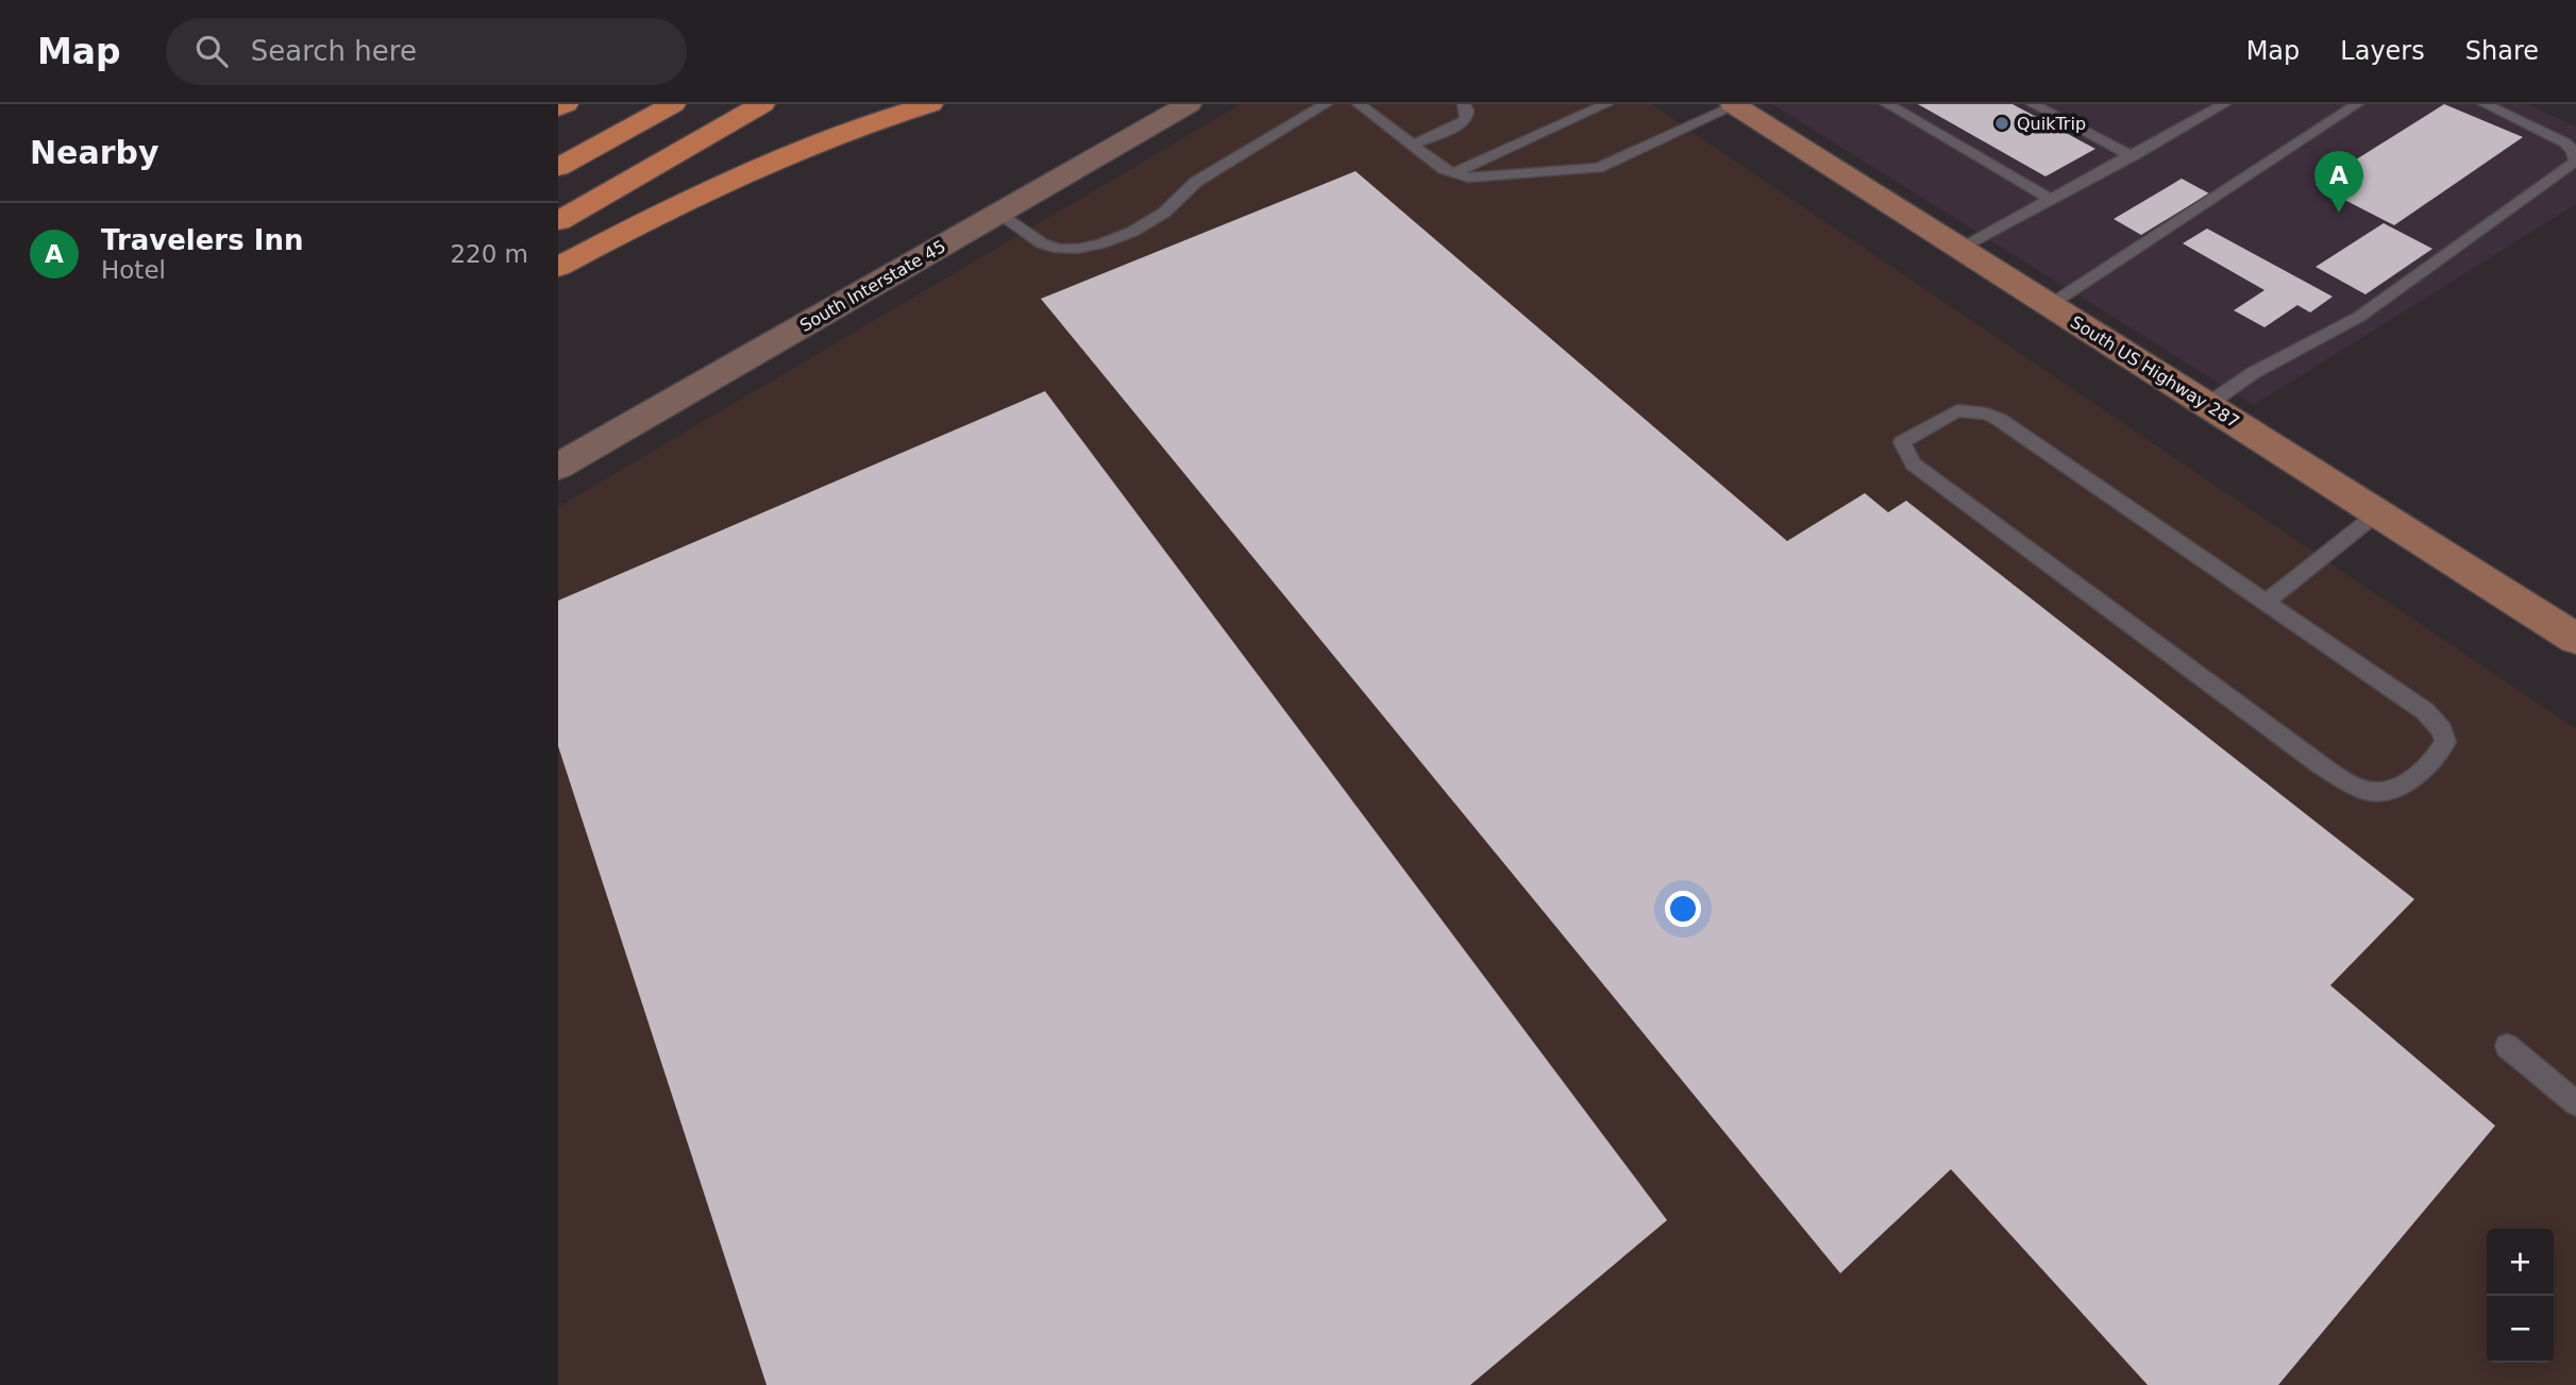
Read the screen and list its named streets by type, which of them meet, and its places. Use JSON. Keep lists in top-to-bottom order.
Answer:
{
  "streets": {
    "main road": ["South US Highway 287"],
    "street": ["South Interstate 45"]
  },
  "places": ["QuikTrip"],
  "page": {
    "header": "Map",
    "search": "Search here",
    "nav": ["Map", "Layers", "Share"],
    "heading": "Nearby",
    "pins": "A",
    "list": [
      {
        "mark": "A",
        "name": "Travelers Inn",
        "note": "Hotel",
        "value": "220 m"
      }
    ],
    "map_buttons": ["+", "−"]
  }
}
